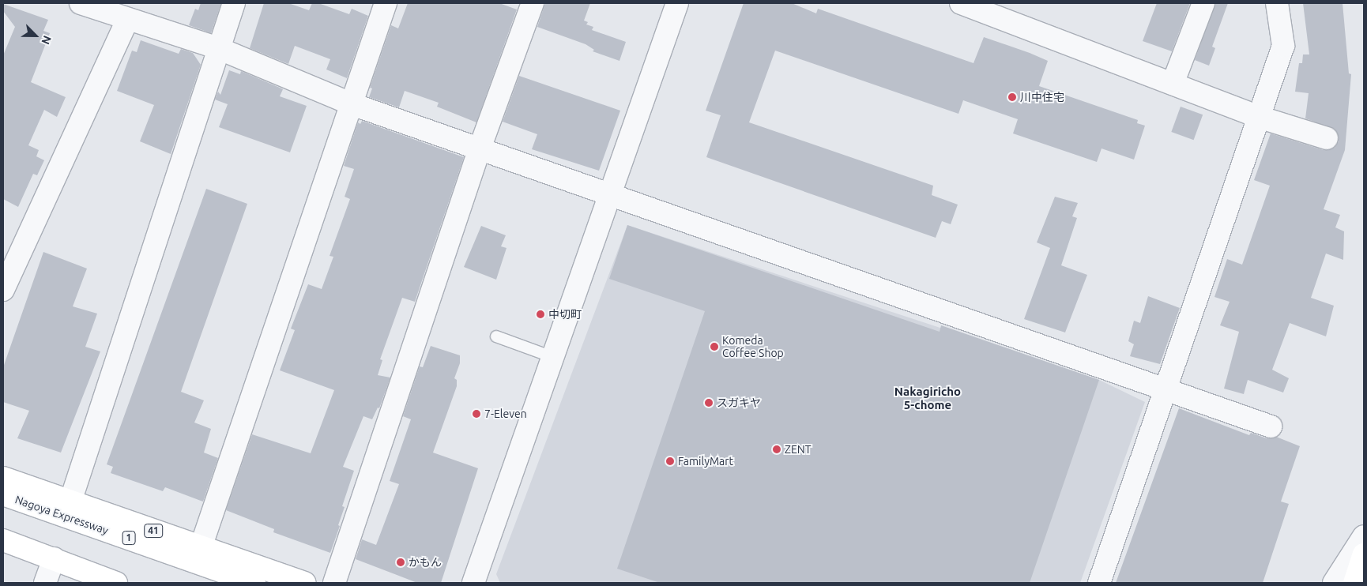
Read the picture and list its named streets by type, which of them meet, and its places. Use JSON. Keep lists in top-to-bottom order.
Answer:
{
  "streets": {
    "main road": ["Nagoya Expressway", "41", "1"]
  },
  "districts": ["Nakagiricho 5-chome"],
  "places": [
    "川中住宅",
    "中切町",
    "Komeda Coffee Shop",
    "スガキヤ",
    "7-Eleven",
    "ZENT",
    "FamilyMart",
    "かもん"
  ],
  "north": "bottom right"
}
